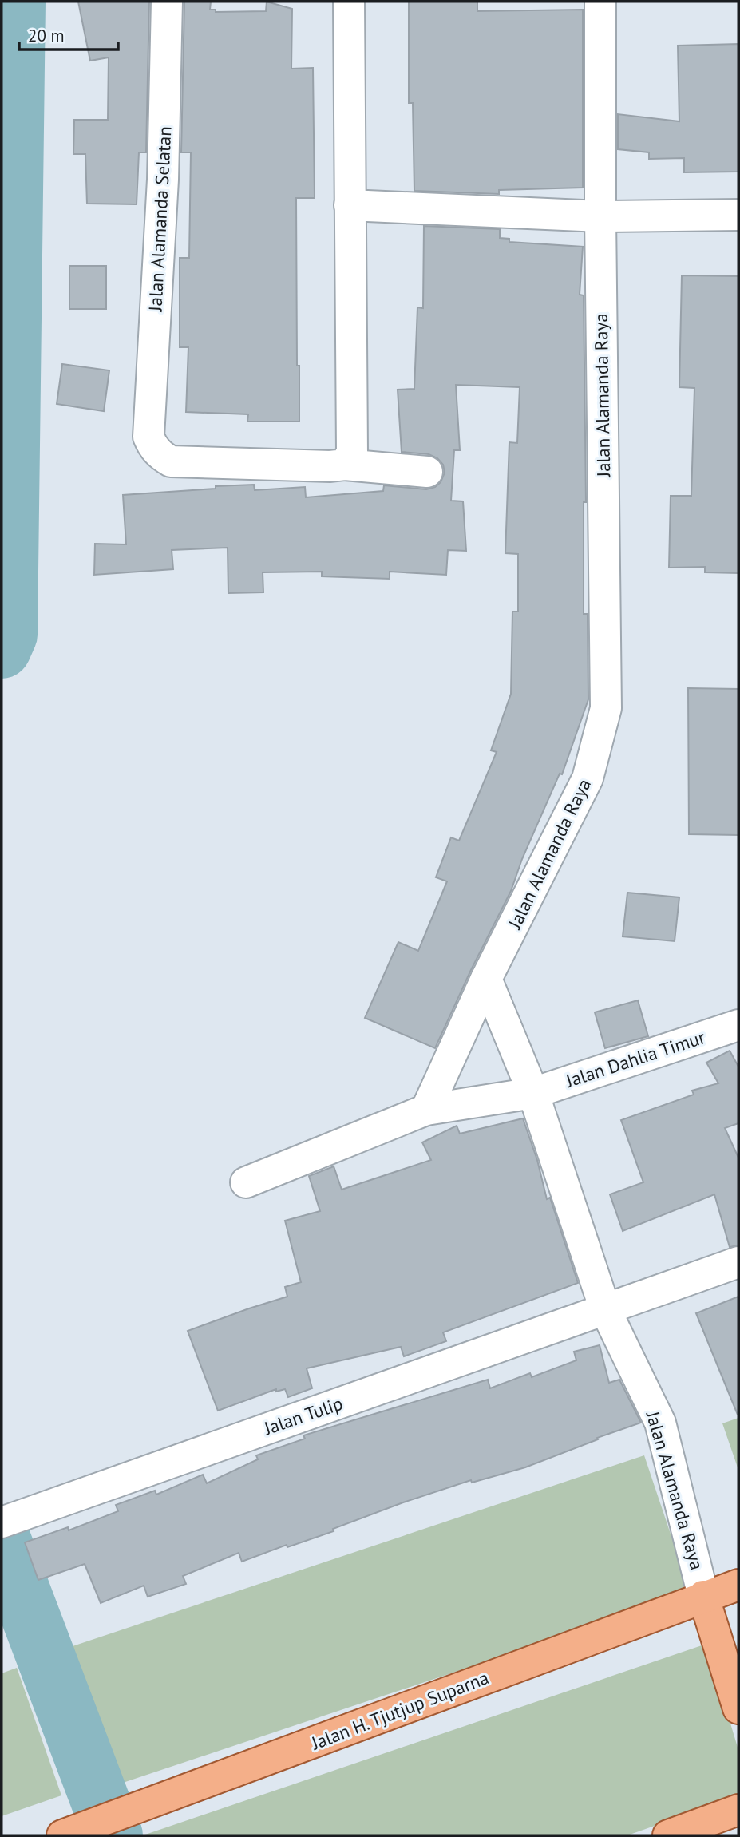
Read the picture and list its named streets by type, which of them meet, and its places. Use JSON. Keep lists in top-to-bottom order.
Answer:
{
  "streets": {
    "main road": ["Jalan H. Tjutjup Suparna"],
    "street": [
      "Jalan Alamanda Selatan",
      "Jalan Alamanda Raya",
      "Jalan Dahlia Timur",
      "Jalan Tulip"
    ]
  },
  "crossings": [
    ["Jalan Alamanda Raya", "Jalan Dahlia Timur"],
    ["Jalan Alamanda Raya", "Jalan Tulip"],
    ["Jalan Alamanda Raya", "Jalan H. Tjutjup Suparna"]
  ],
  "scale_bar": "20 m"
}
